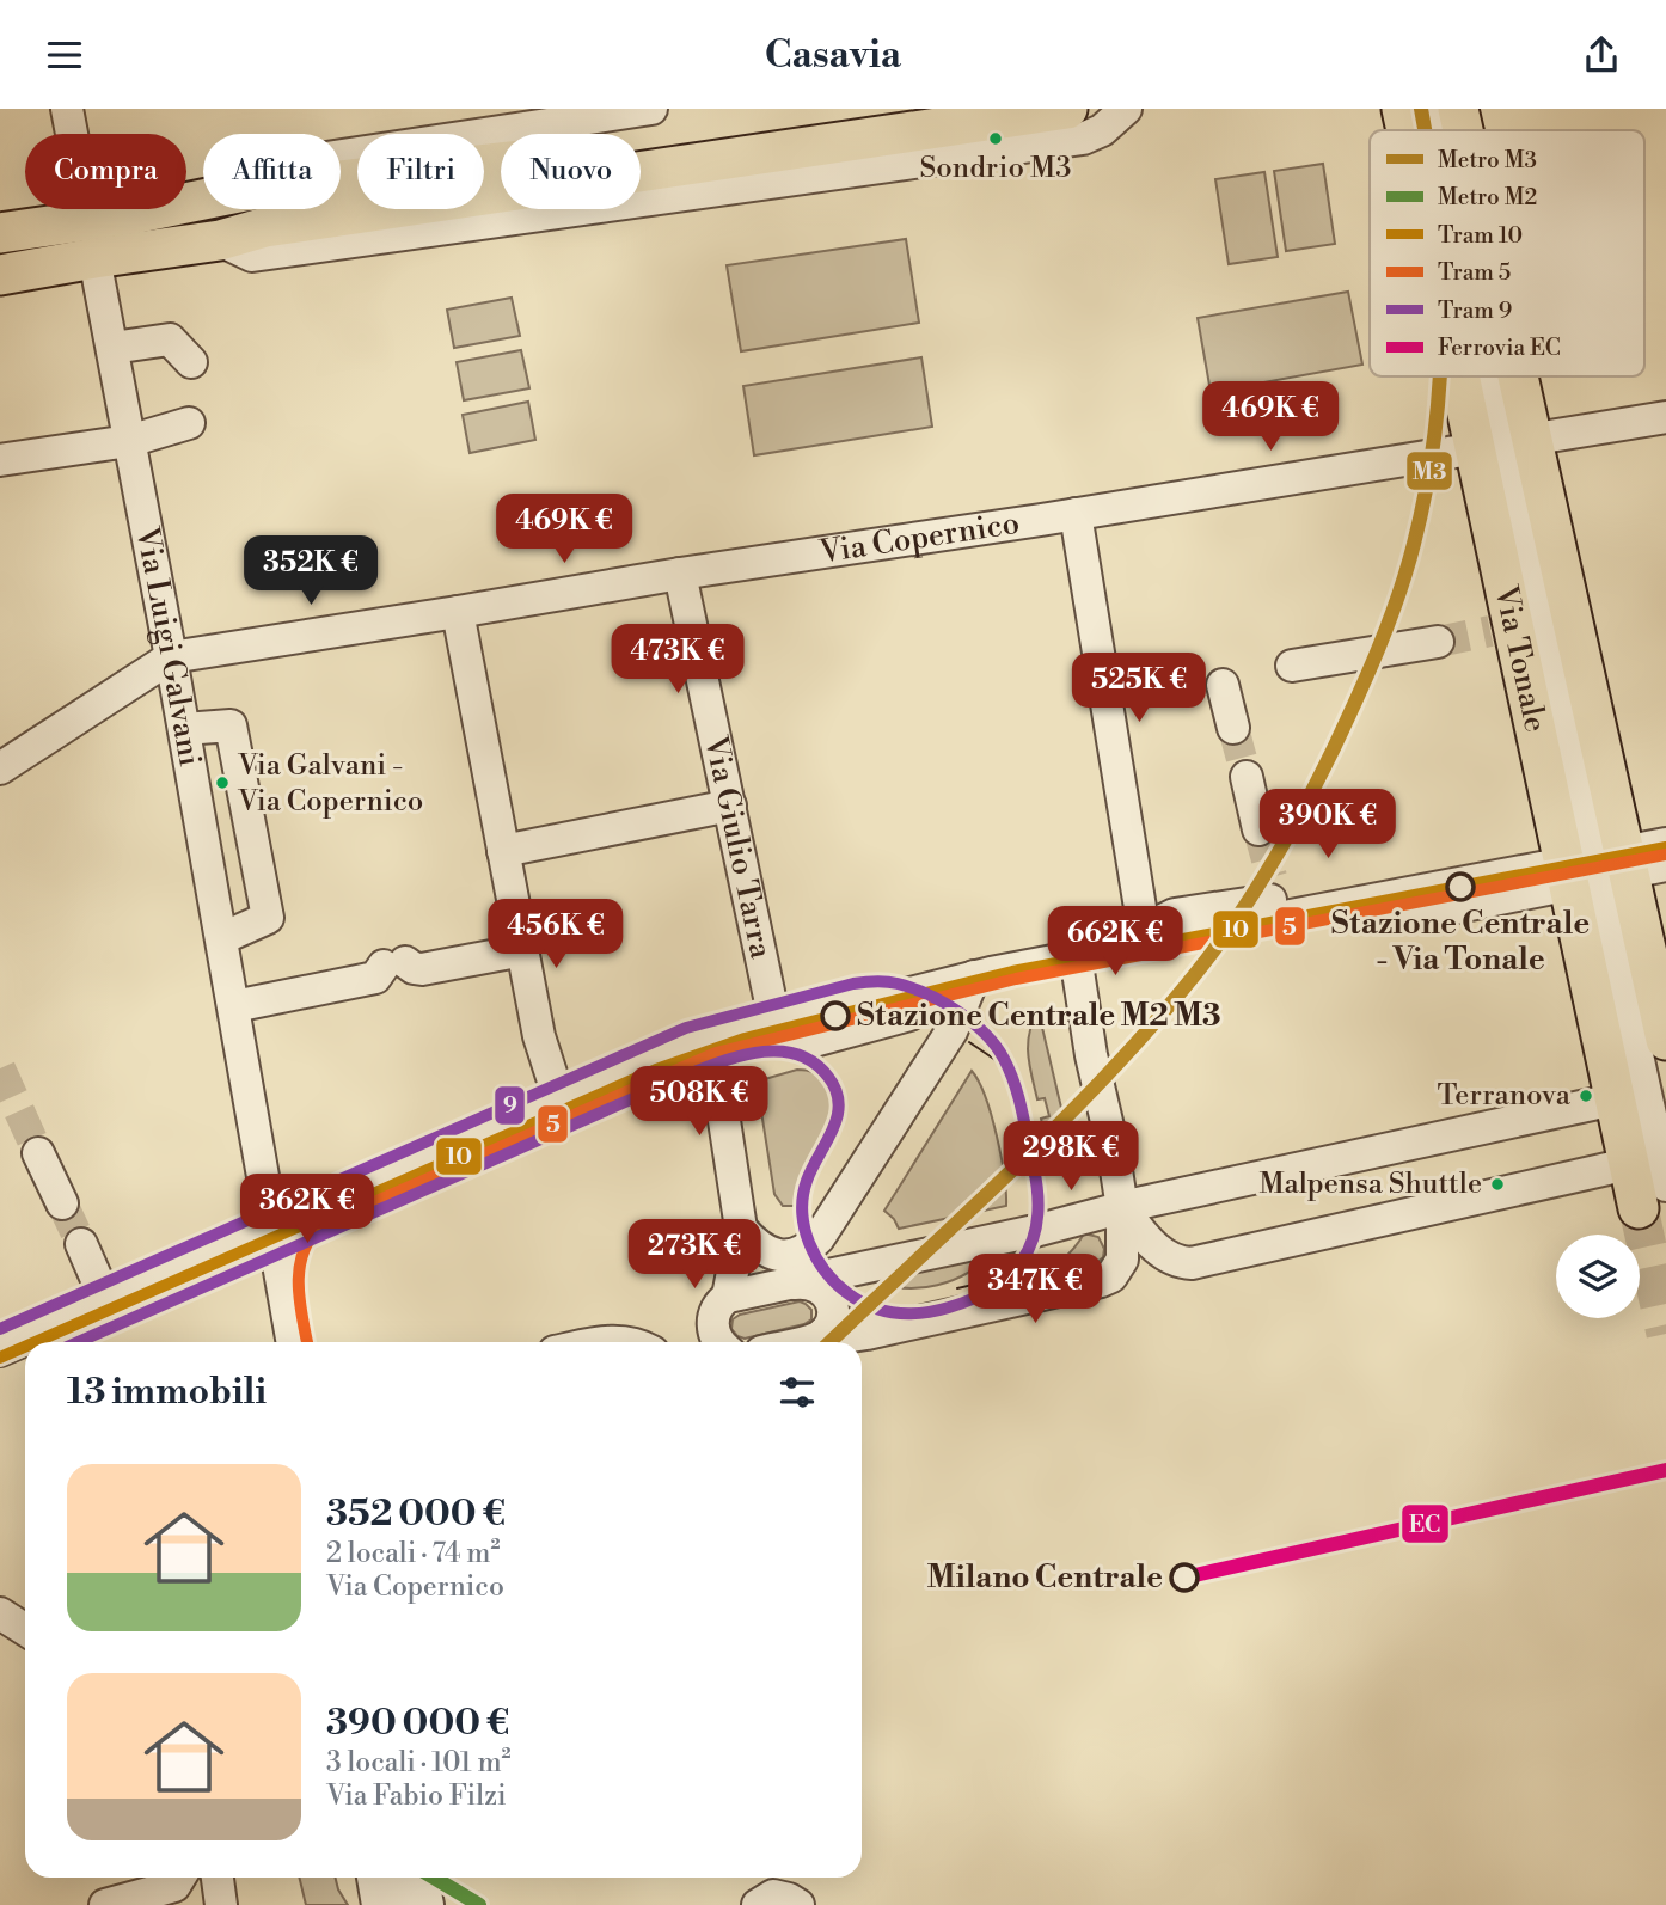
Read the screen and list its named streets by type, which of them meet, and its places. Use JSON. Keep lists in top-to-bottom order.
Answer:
{
  "streets": {
    "main road": ["Via Tonale"],
    "street": ["Via Copernico", "Via Luigi Galvani", "Via Giulio Tarra"]
  },
  "crossings": [
    ["Via Copernico", "Via Luigi Galvani"],
    ["Via Copernico", "Via Tonale"],
    ["Via Copernico", "Via Giulio Tarra"]
  ],
  "places": [
    "Sondrio M3",
    "Via Galvani - Via Copernico",
    "Stazione Centrale - Via Tonale",
    "Stazione Centrale M2 M3",
    "Terranova",
    "Malpensa Shuttle",
    "Milano Centrale"
  ],
  "lines": [
    "metro line M3",
    "tram line 10",
    "tram line 5",
    "tram line 9",
    "rail line EC",
    "metro line M2"
  ],
  "legend": [
    "Metro M3",
    "Metro M2",
    "Tram 10",
    "Tram 5",
    "Tram 9",
    "Ferrovia EC"
  ],
  "page": {
    "header": "Casavia",
    "chip": [
      "Compra",
      "Affitta",
      "Filtri",
      "Nuovo"
    ],
    "price": [
      "469K €",
      "469K €",
      "352K €",
      "473K €",
      "525K €",
      "390K €",
      "456K €",
      "662K €",
      "508K €",
      "298K €",
      "362K €",
      "273K €",
      "347K €"
    ],
    "heading": "13 immobili",
    "list": [
      {
        "name": "352 000 €",
        "note": "2 locali · 74 m² · Via Copernico"
      },
      {
        "name": "390 000 €",
        "note": "3 locali · 101 m² · Via Fabio Filzi"
      }
    ]
  }
}
